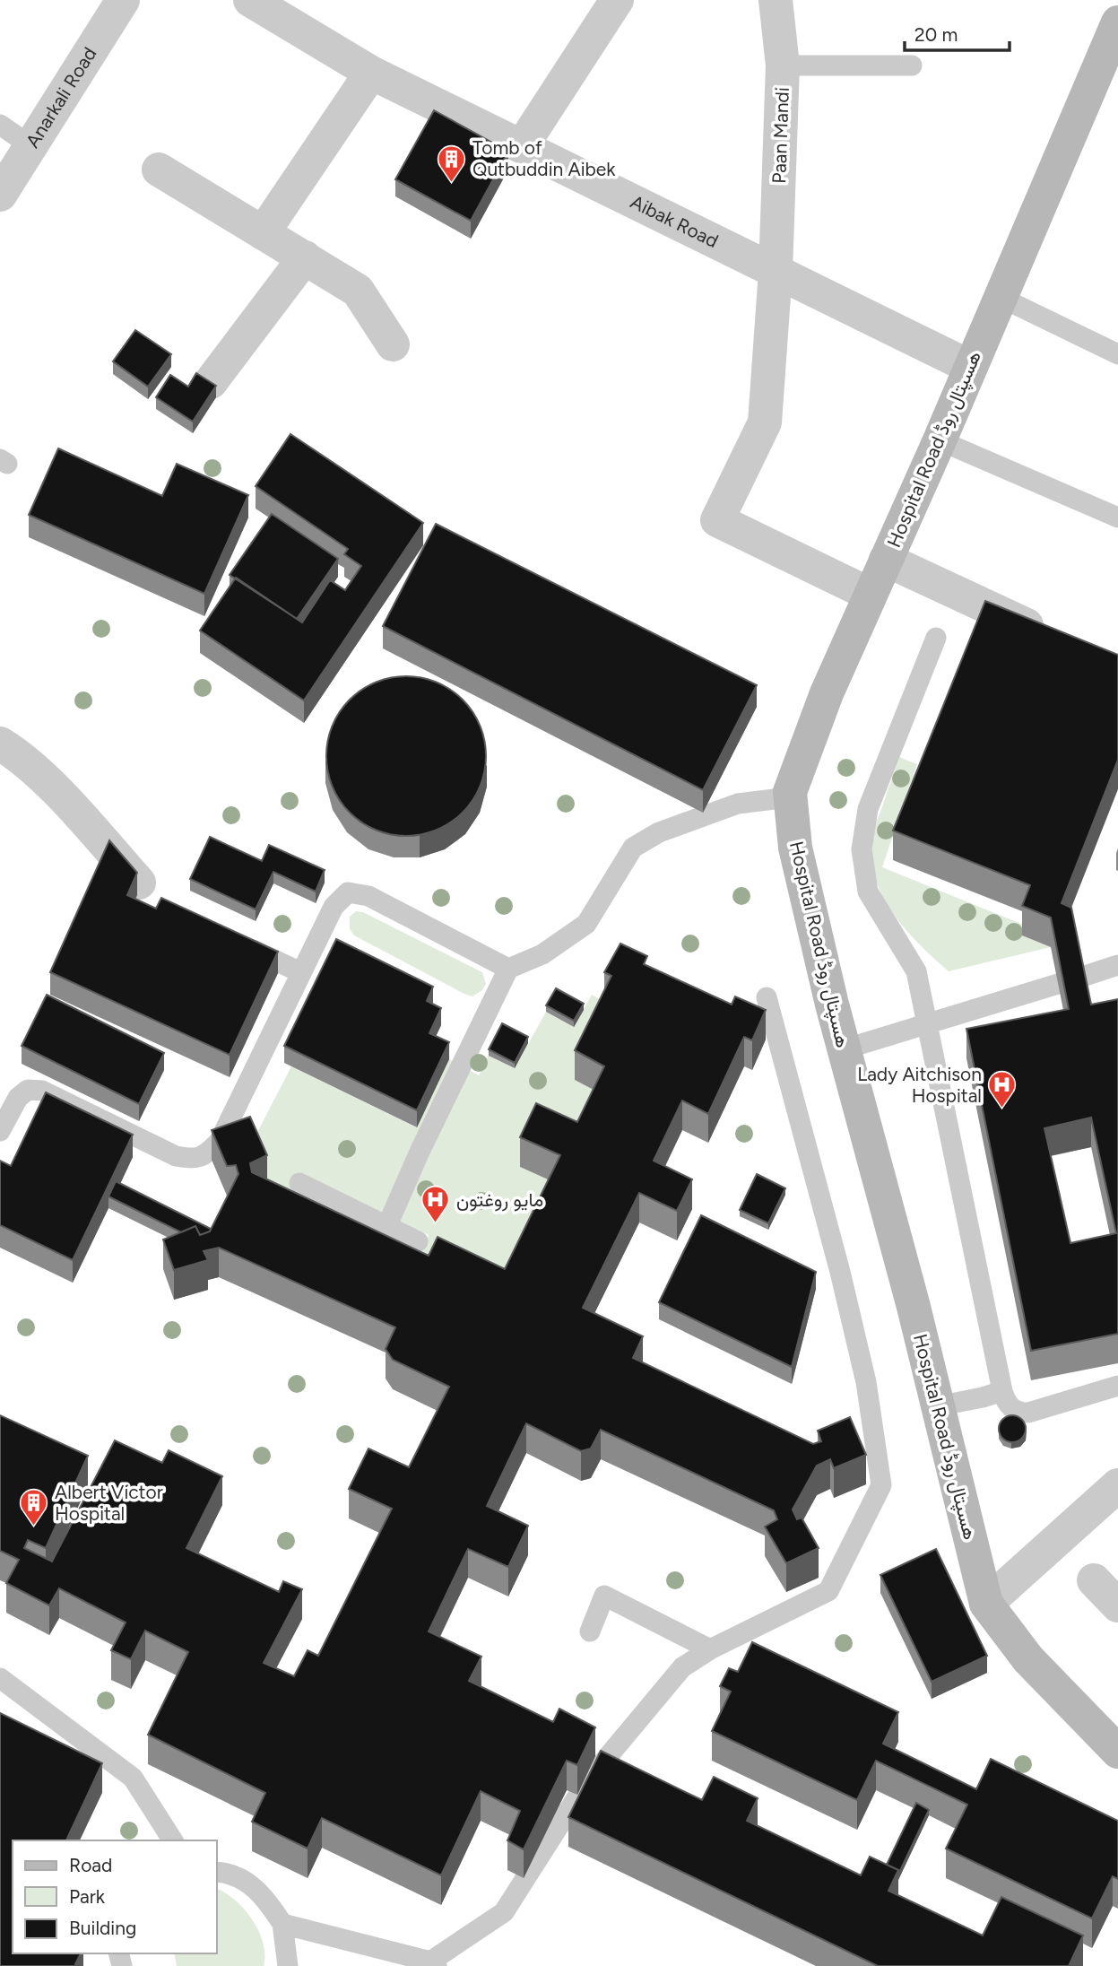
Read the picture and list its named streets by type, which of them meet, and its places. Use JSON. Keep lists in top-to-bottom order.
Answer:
{
  "streets": {
    "main road": ["Hospital Road ھسپتال روڈ"],
    "street": ["Anarkali Road", "Paan Mandi", "Aibak Road"]
  },
  "crossings": [
    ["Paan Mandi", "Aibak Road"],
    ["Paan Mandi", "Hospital Road ھسپتال روڈ"],
    ["Aibak Road", "Hospital Road ھسپتال روڈ"]
  ],
  "places": {
    "building": ["Tomb of Qutbuddin Aibek", "Albert Victor Hospital"],
    "hospital": ["Lady Aitchison Hospital", "مایو روغتون"]
  },
  "legend": ["Road", "Park", "Building"],
  "scale_bar": "20 m"
}
